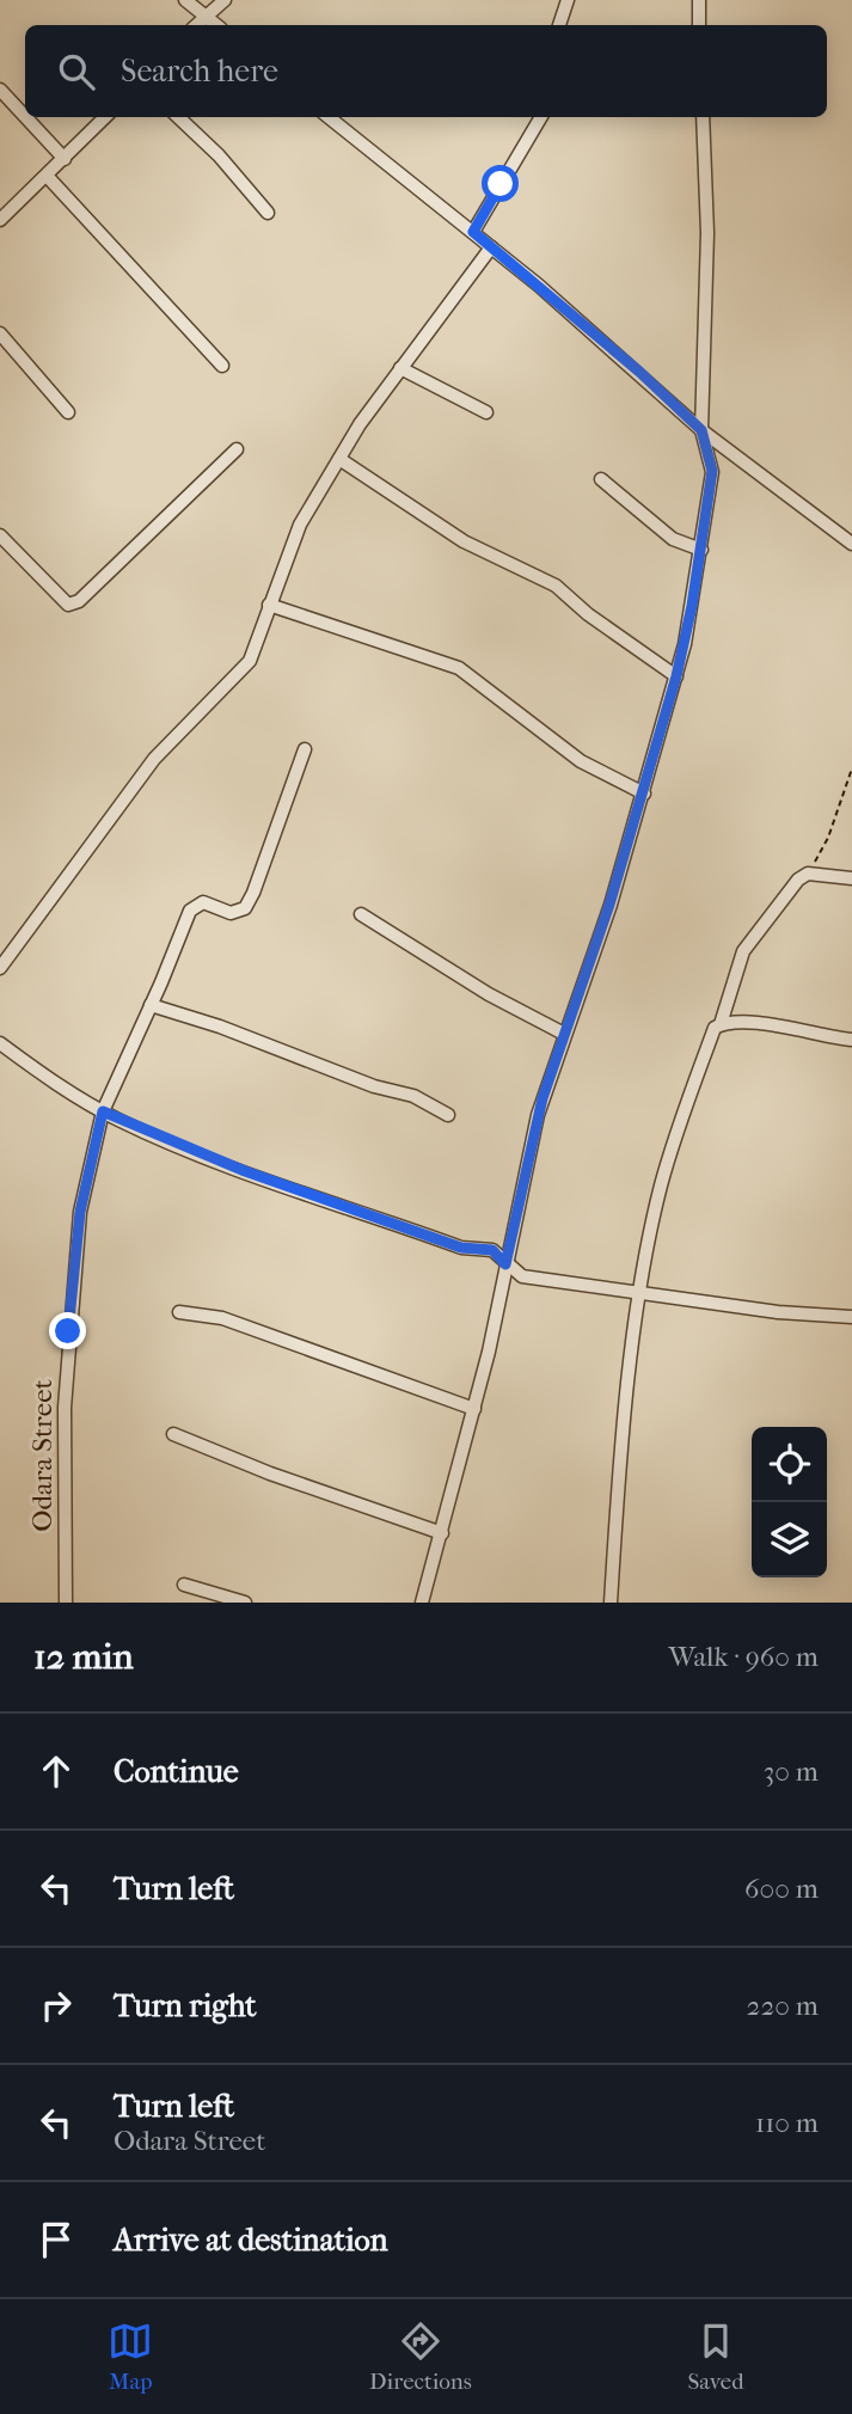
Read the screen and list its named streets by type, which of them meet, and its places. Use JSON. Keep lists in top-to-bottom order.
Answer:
{
  "streets": {
    "street": ["Odara Street"]
  },
  "page": {
    "search": "Search here",
    "heading": ["12 min", "Walk · 960 m"],
    "list": [
      ["Continue", "30 m"],
      ["Turn left", "600 m"],
      ["Turn right", "220 m"],
      ["Turn left", "Odara Street", "110 m"],
      "Arrive at destination"
    ],
    "nav": ["Map", "Directions", "Saved"]
  }
}
